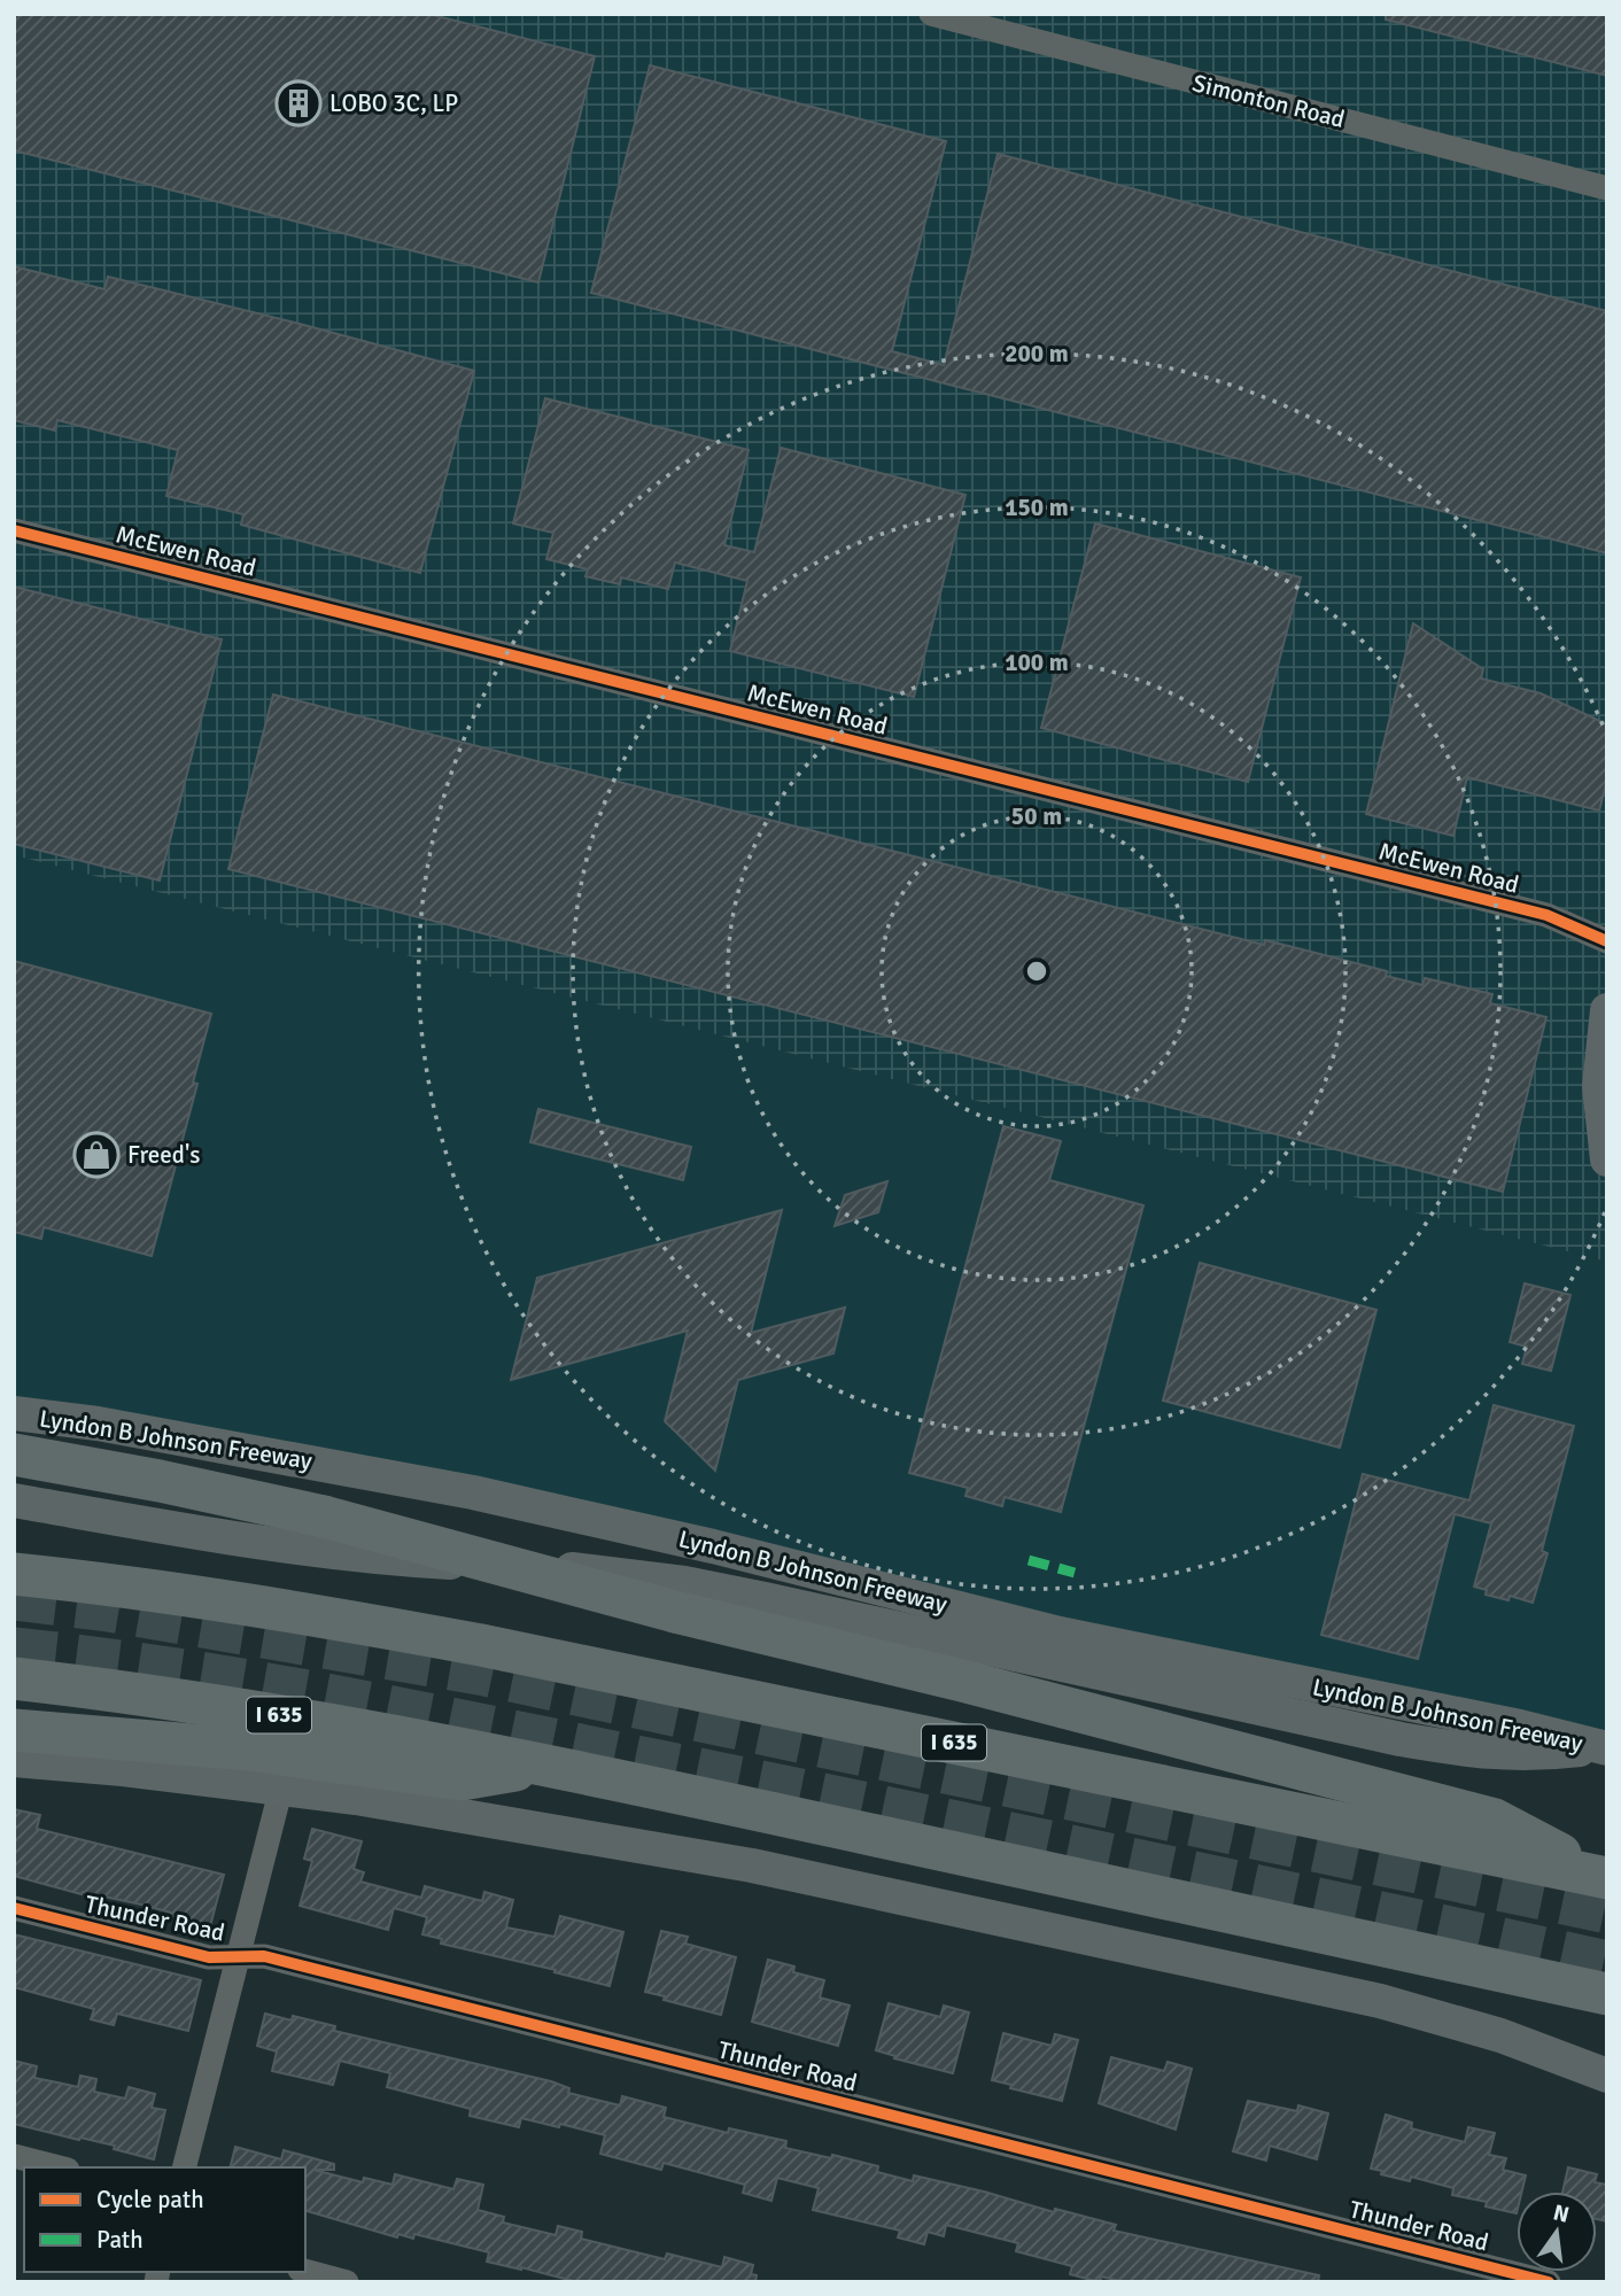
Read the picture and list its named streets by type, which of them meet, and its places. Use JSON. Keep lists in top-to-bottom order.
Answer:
{
  "streets": {
    "highway": ["I 635"],
    "main road": ["Lyndon B Johnson Freeway"],
    "street": ["Simonton Road", "McEwen Road", "Thunder Road"]
  },
  "places": {
    "building": ["LOBO 3C, LP"],
    "shop": ["Freed's"]
  },
  "legend": ["Cycle path", "Path"],
  "north": "top",
  "rings": [
    "200 m",
    "150 m",
    "100 m",
    "50 m"
  ]
}
